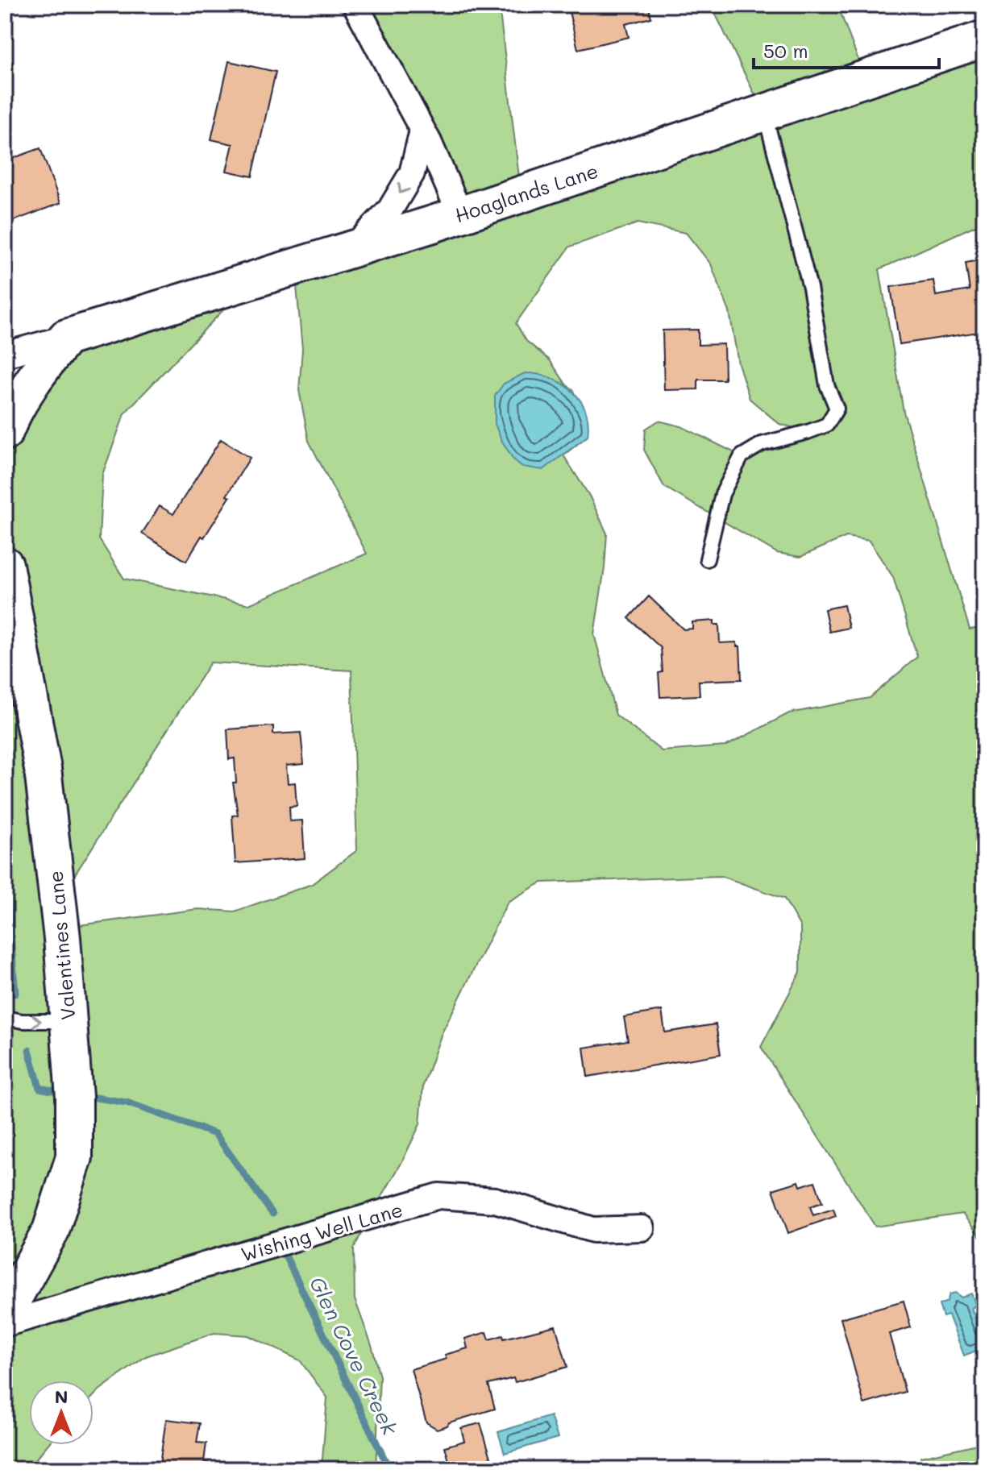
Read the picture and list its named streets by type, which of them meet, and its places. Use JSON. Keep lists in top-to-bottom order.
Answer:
{
  "streets": {
    "street": ["Hoaglands Lane", "Valentines Lane", "Wishing Well Lane"]
  },
  "water": ["Glen Cove Creek"],
  "scale_bar": "50 m",
  "north": "top"
}
